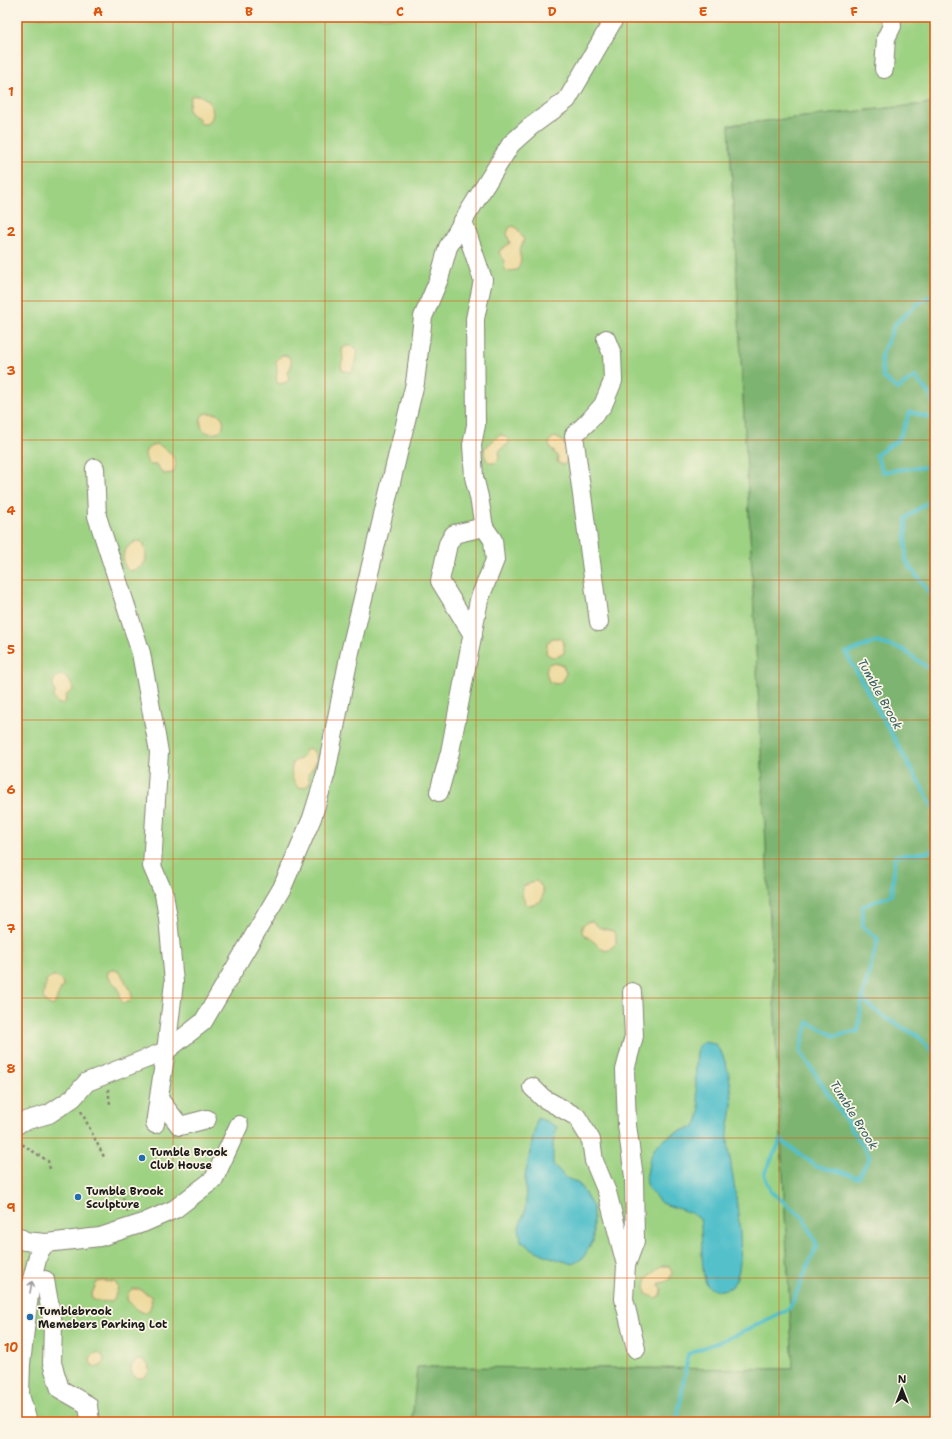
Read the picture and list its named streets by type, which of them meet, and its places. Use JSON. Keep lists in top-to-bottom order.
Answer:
{
  "water": ["Tumble Brook"],
  "places": ["Tumble Brook Club House", "Tumble Brook Sculpture", "Tumblebrook Memebers Parking Lot"],
  "north": "top",
  "grid": {
    "columns": [
      "A",
      "B",
      "C",
      "D",
      "E",
      "F"
    ],
    "rows": [
      "1",
      "2",
      "3",
      "4",
      "5",
      "6",
      "7",
      "8",
      "9",
      "10"
    ]
  }
}
